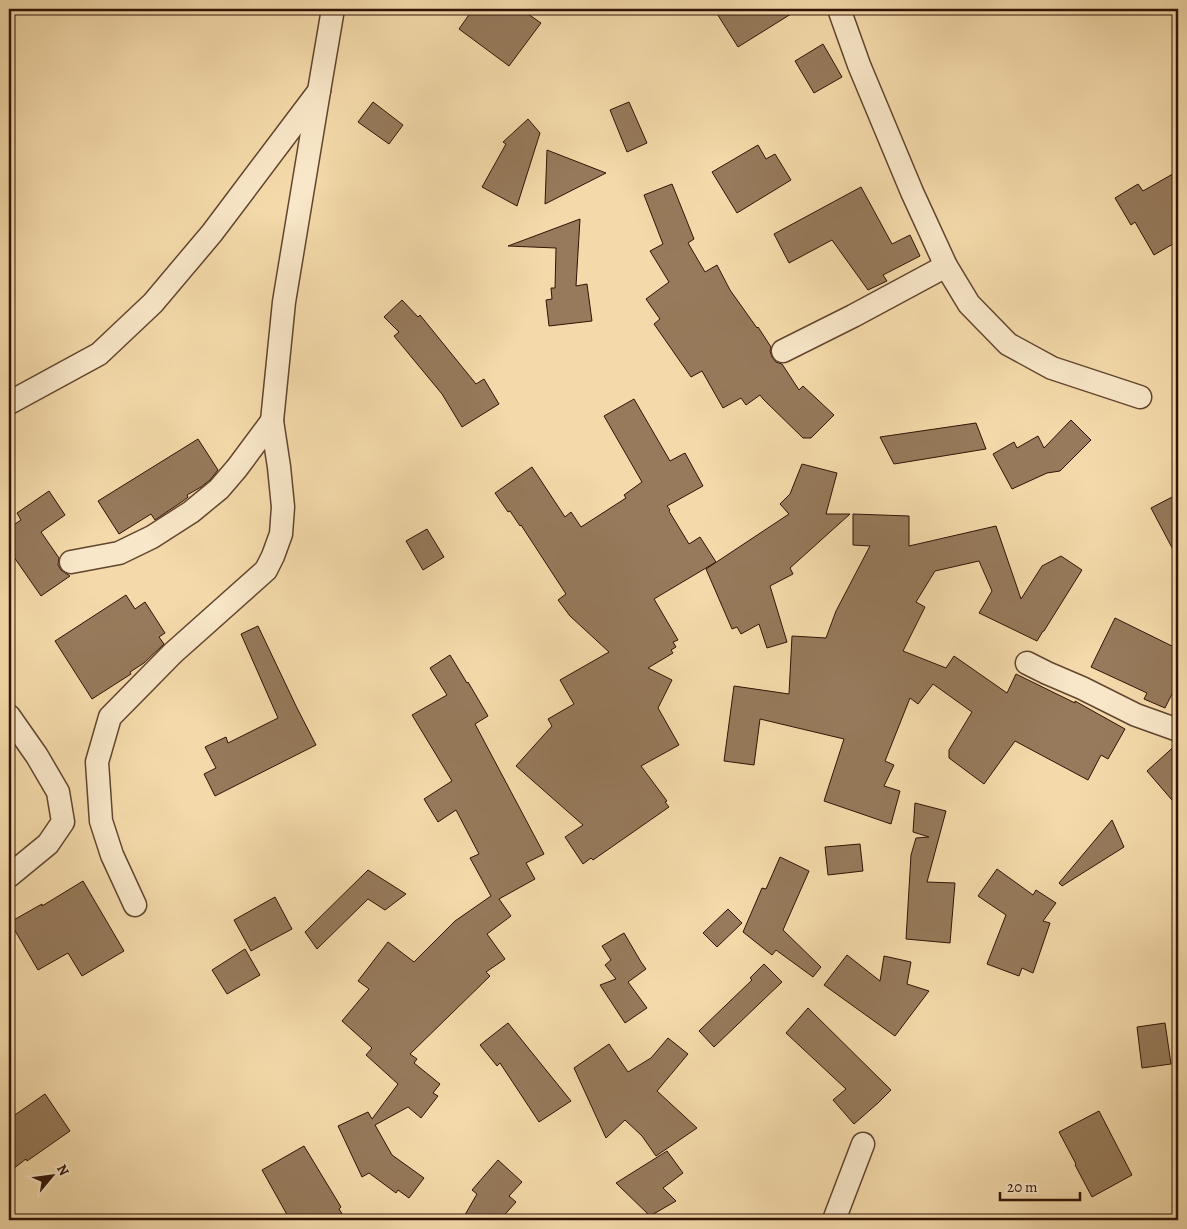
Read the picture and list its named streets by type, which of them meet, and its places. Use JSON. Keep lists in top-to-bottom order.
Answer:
{
  "scale_bar": "20 m",
  "north": "top right"
}
